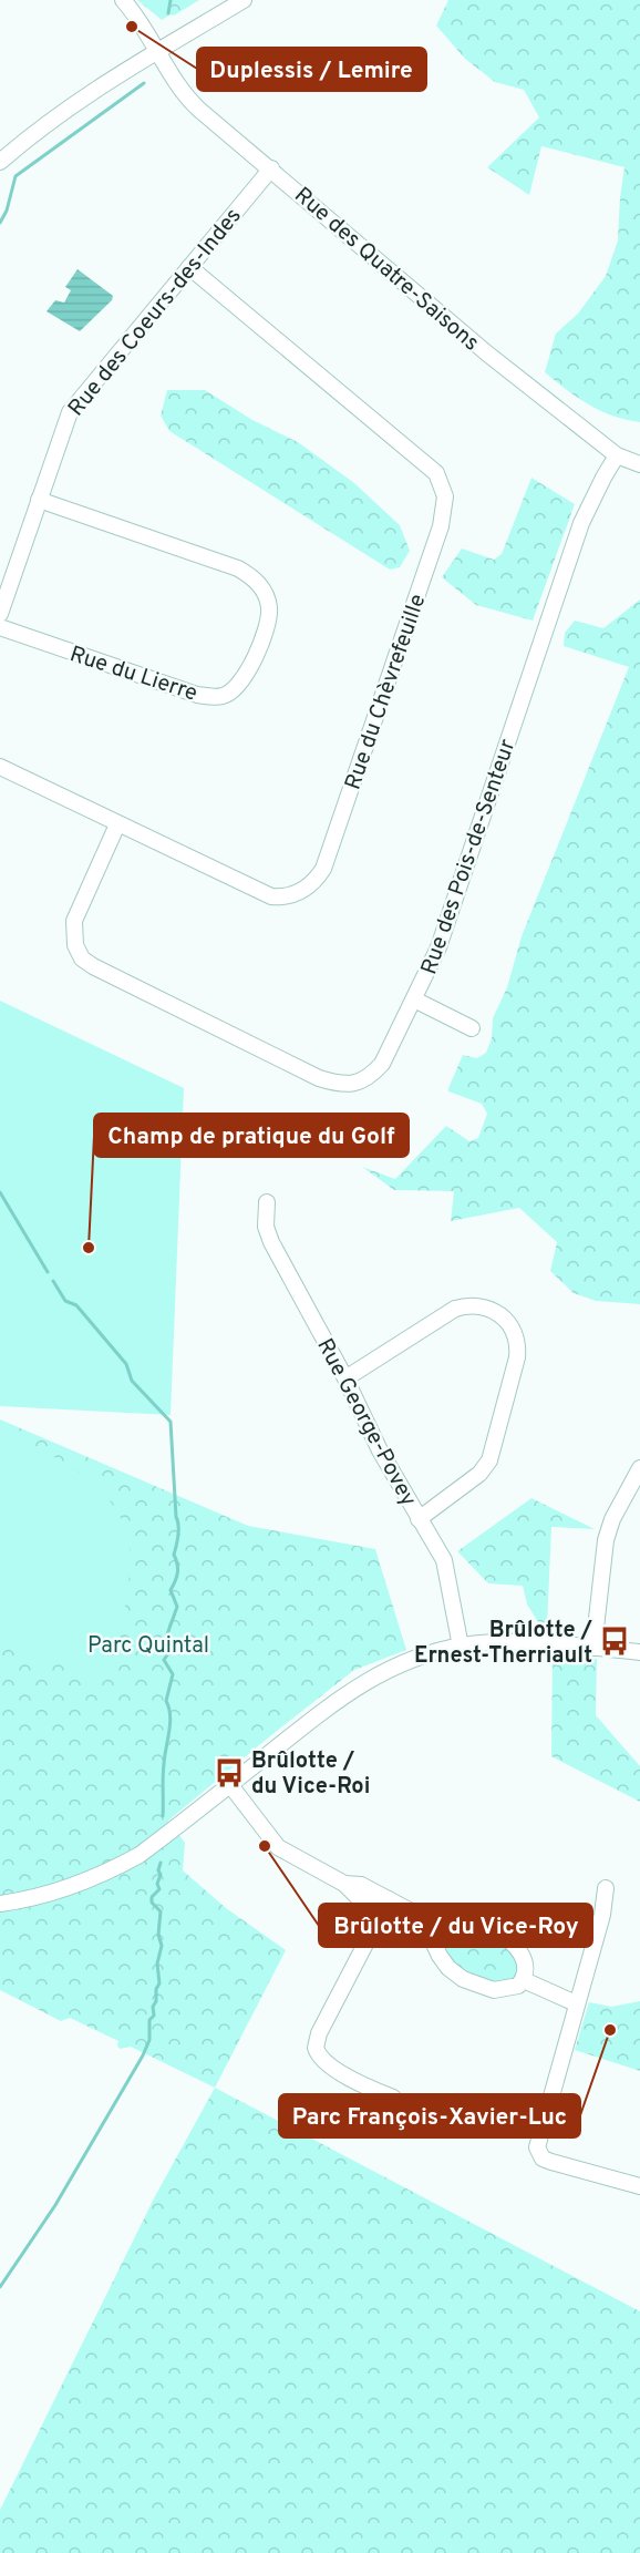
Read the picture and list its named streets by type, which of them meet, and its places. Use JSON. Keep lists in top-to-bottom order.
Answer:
{
  "streets": {
    "street": [
      "Rue des Quatre-Saisons",
      "Rue des Coeurs-des-Indes",
      "Rue du Lierre",
      "Rue du Chèvrefeuille",
      "Rue des Pois-de-Senteur",
      "Rue George-Povey"
    ]
  },
  "crossings": [
    ["Rue des Quatre-Saisons", "Rue des Coeurs-des-Indes"],
    ["Rue des Quatre-Saisons", "Rue des Pois-de-Senteur"],
    ["Rue des Coeurs-des-Indes", "Rue du Lierre"],
    ["Rue des Coeurs-des-Indes", "Rue du Chèvrefeuille"],
    ["Rue du Chèvrefeuille", "Rue des Pois-de-Senteur"]
  ],
  "parks": ["Parc Quintal"],
  "places": {
    "other": [
      "Duplessis / Lemire",
      "Champ de pratique du Golf",
      "Brûlotte / du Vice-Roy",
      "Parc François-Xavier-Luc"
    ],
    "bus stop": ["Brûlotte / Ernest-Therriault", "Brûlotte / du Vice-Roi"]
  }
}
